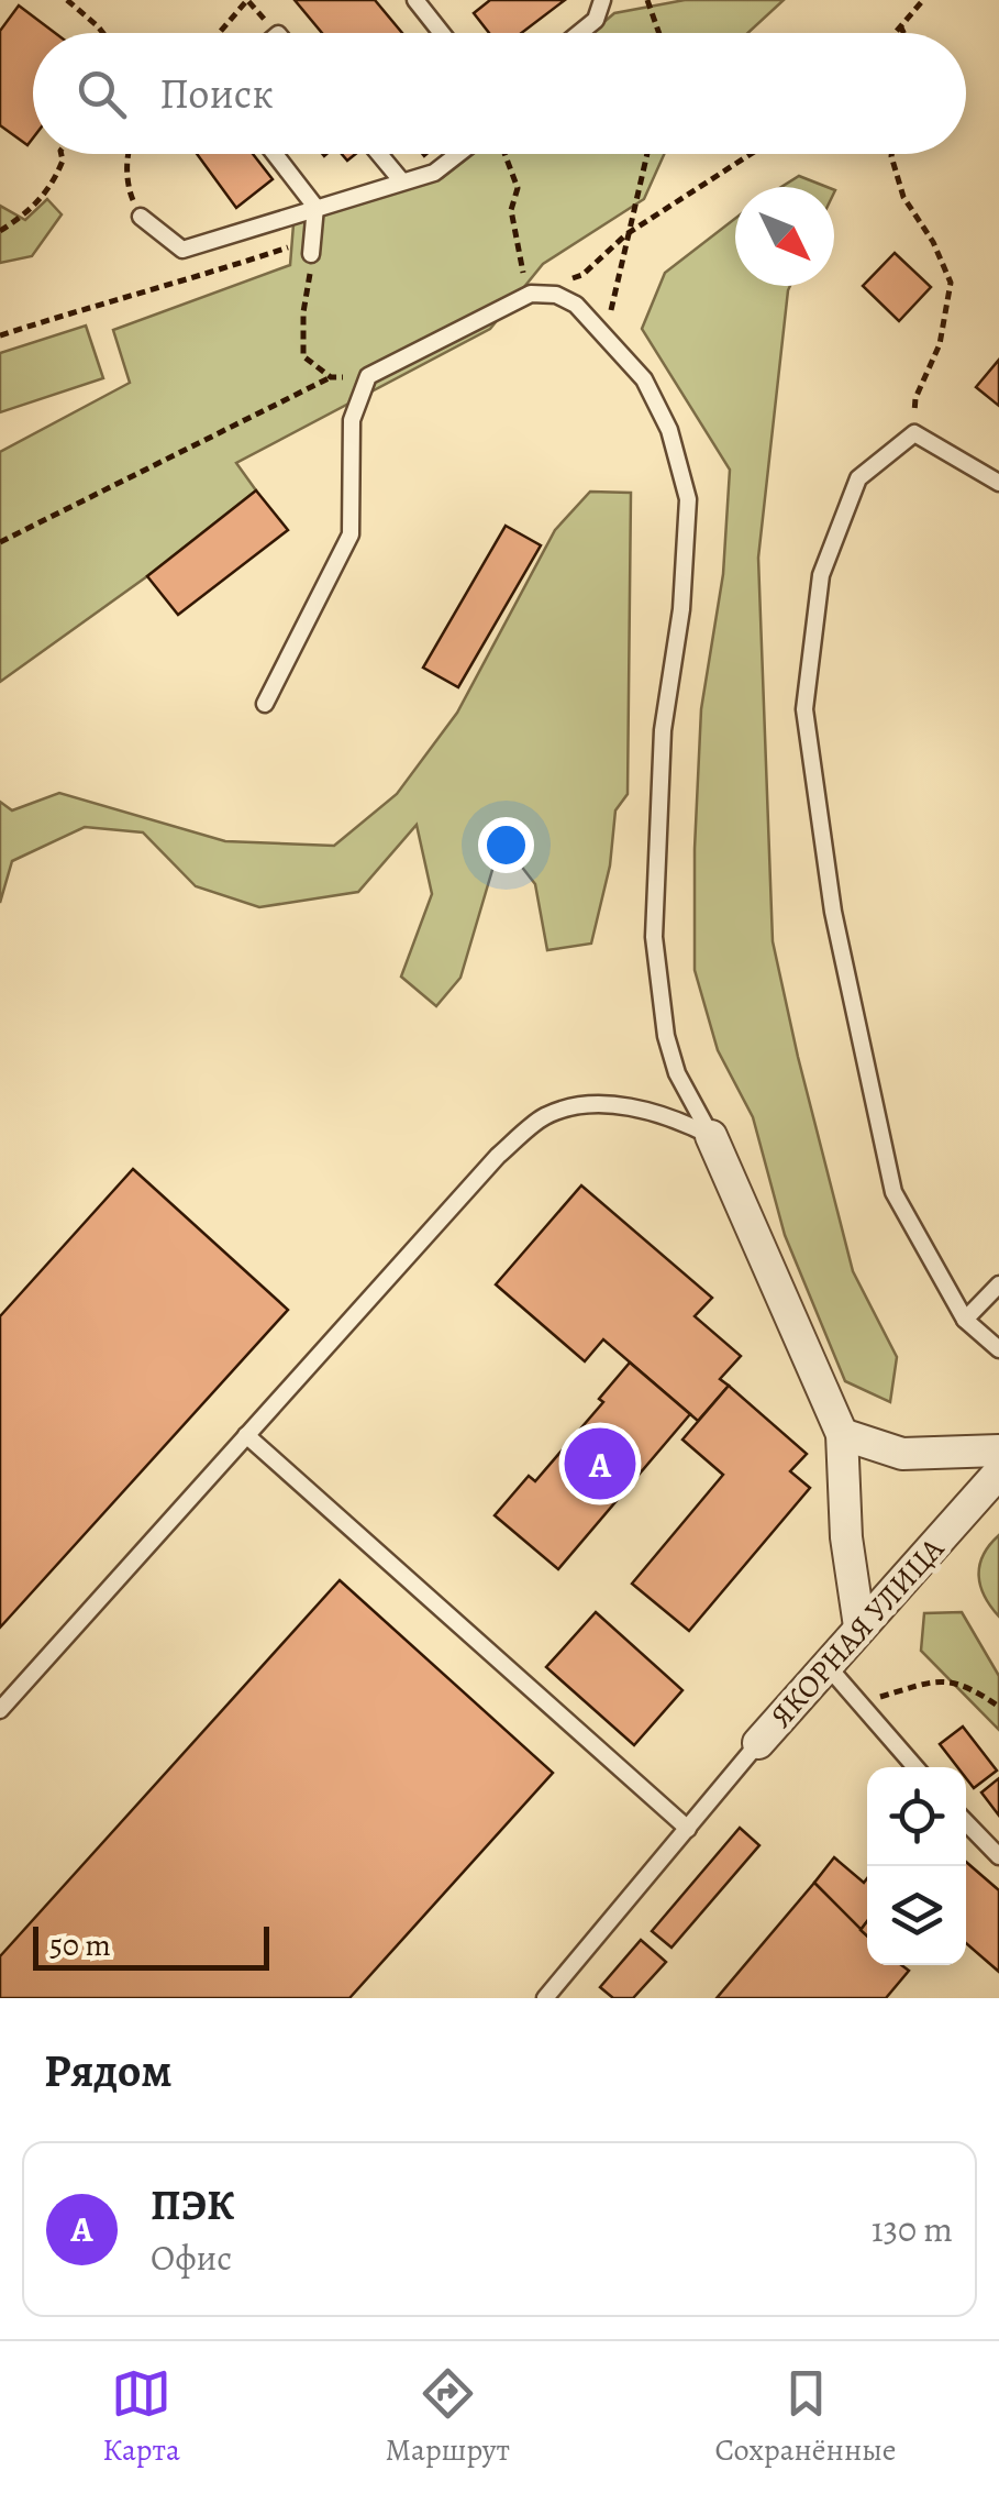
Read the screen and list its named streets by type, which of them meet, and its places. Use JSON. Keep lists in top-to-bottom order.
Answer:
{
  "streets": {
    "street": ["ЯКОРНАЯ УЛИЦА"]
  },
  "scale_bar": "50 m",
  "north": "bottom right",
  "page": {
    "search": "Поиск",
    "pins": "A",
    "scale": "50 m",
    "heading": "Рядом",
    "list": [
      {
        "mark": "A",
        "name": "ПЭК",
        "note": "Офис",
        "value": "130 m"
      }
    ],
    "nav": ["Карта", "Маршрут", "Сохранённые"]
  }
}
